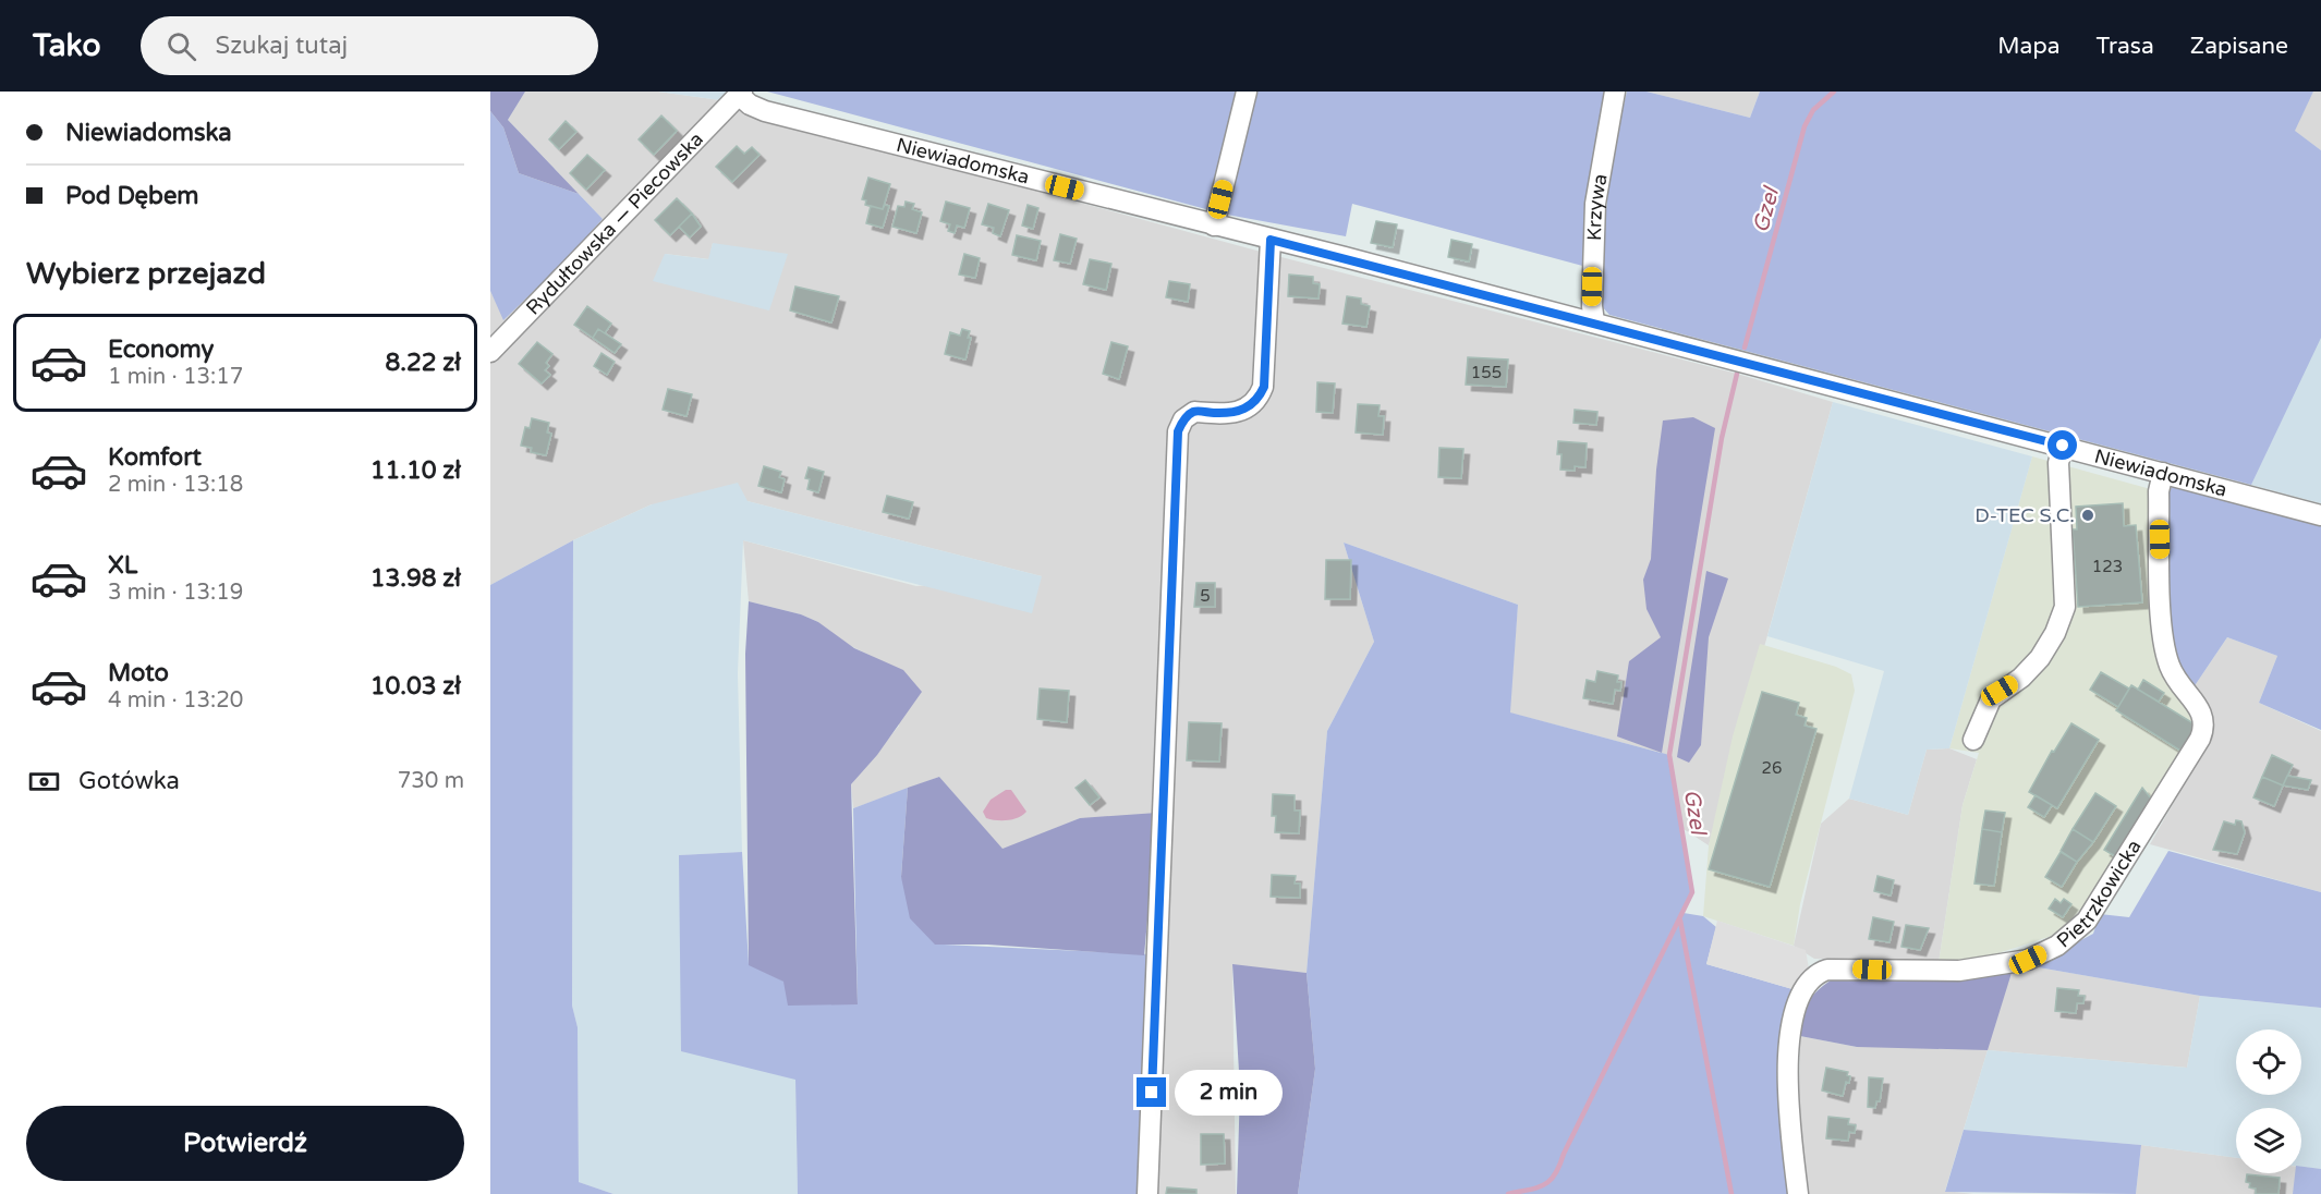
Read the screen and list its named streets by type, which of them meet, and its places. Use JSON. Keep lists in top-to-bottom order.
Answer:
{
  "streets": {
    "street": [
      "Niewiadomska",
      "Krzywa",
      "Rydułtowska — Piecowska",
      "Pietrzkowicka"
    ]
  },
  "crossings": [
    ["Niewiadomska", "Krzywa"],
    ["Niewiadomska", "Rydułtowska — Piecowska"],
    ["Niewiadomska", "Pietrzkowicka"]
  ],
  "water": ["Gzel"],
  "places": ["D-TEC S.C."],
  "house_numbers": [
    "155",
    "123",
    "5",
    "26"
  ],
  "page": {
    "header": "Tako",
    "search": "Szukaj tutaj",
    "nav": ["Mapa", "Trasa", "Zapisane"],
    "banner": ["Niewiadomska", "Pod Dębem"],
    "heading": "Wybierz przejazd",
    "list": [
      {
        "name": "Economy",
        "note": "1 min · 13:17",
        "value": "8.22 zł"
      },
      {
        "name": "Komfort",
        "note": "2 min · 13:18",
        "value": "11.10 zł"
      },
      {
        "name": "XL",
        "note": "3 min · 13:19",
        "value": "13.98 zł"
      },
      {
        "name": "Moto",
        "note": "4 min · 13:20",
        "value": "10.03 zł"
      }
    ],
    "pay": ["Gotówka", "730 m"],
    "bubble": "2 min",
    "buttons": "Potwierdź"
  }
}
